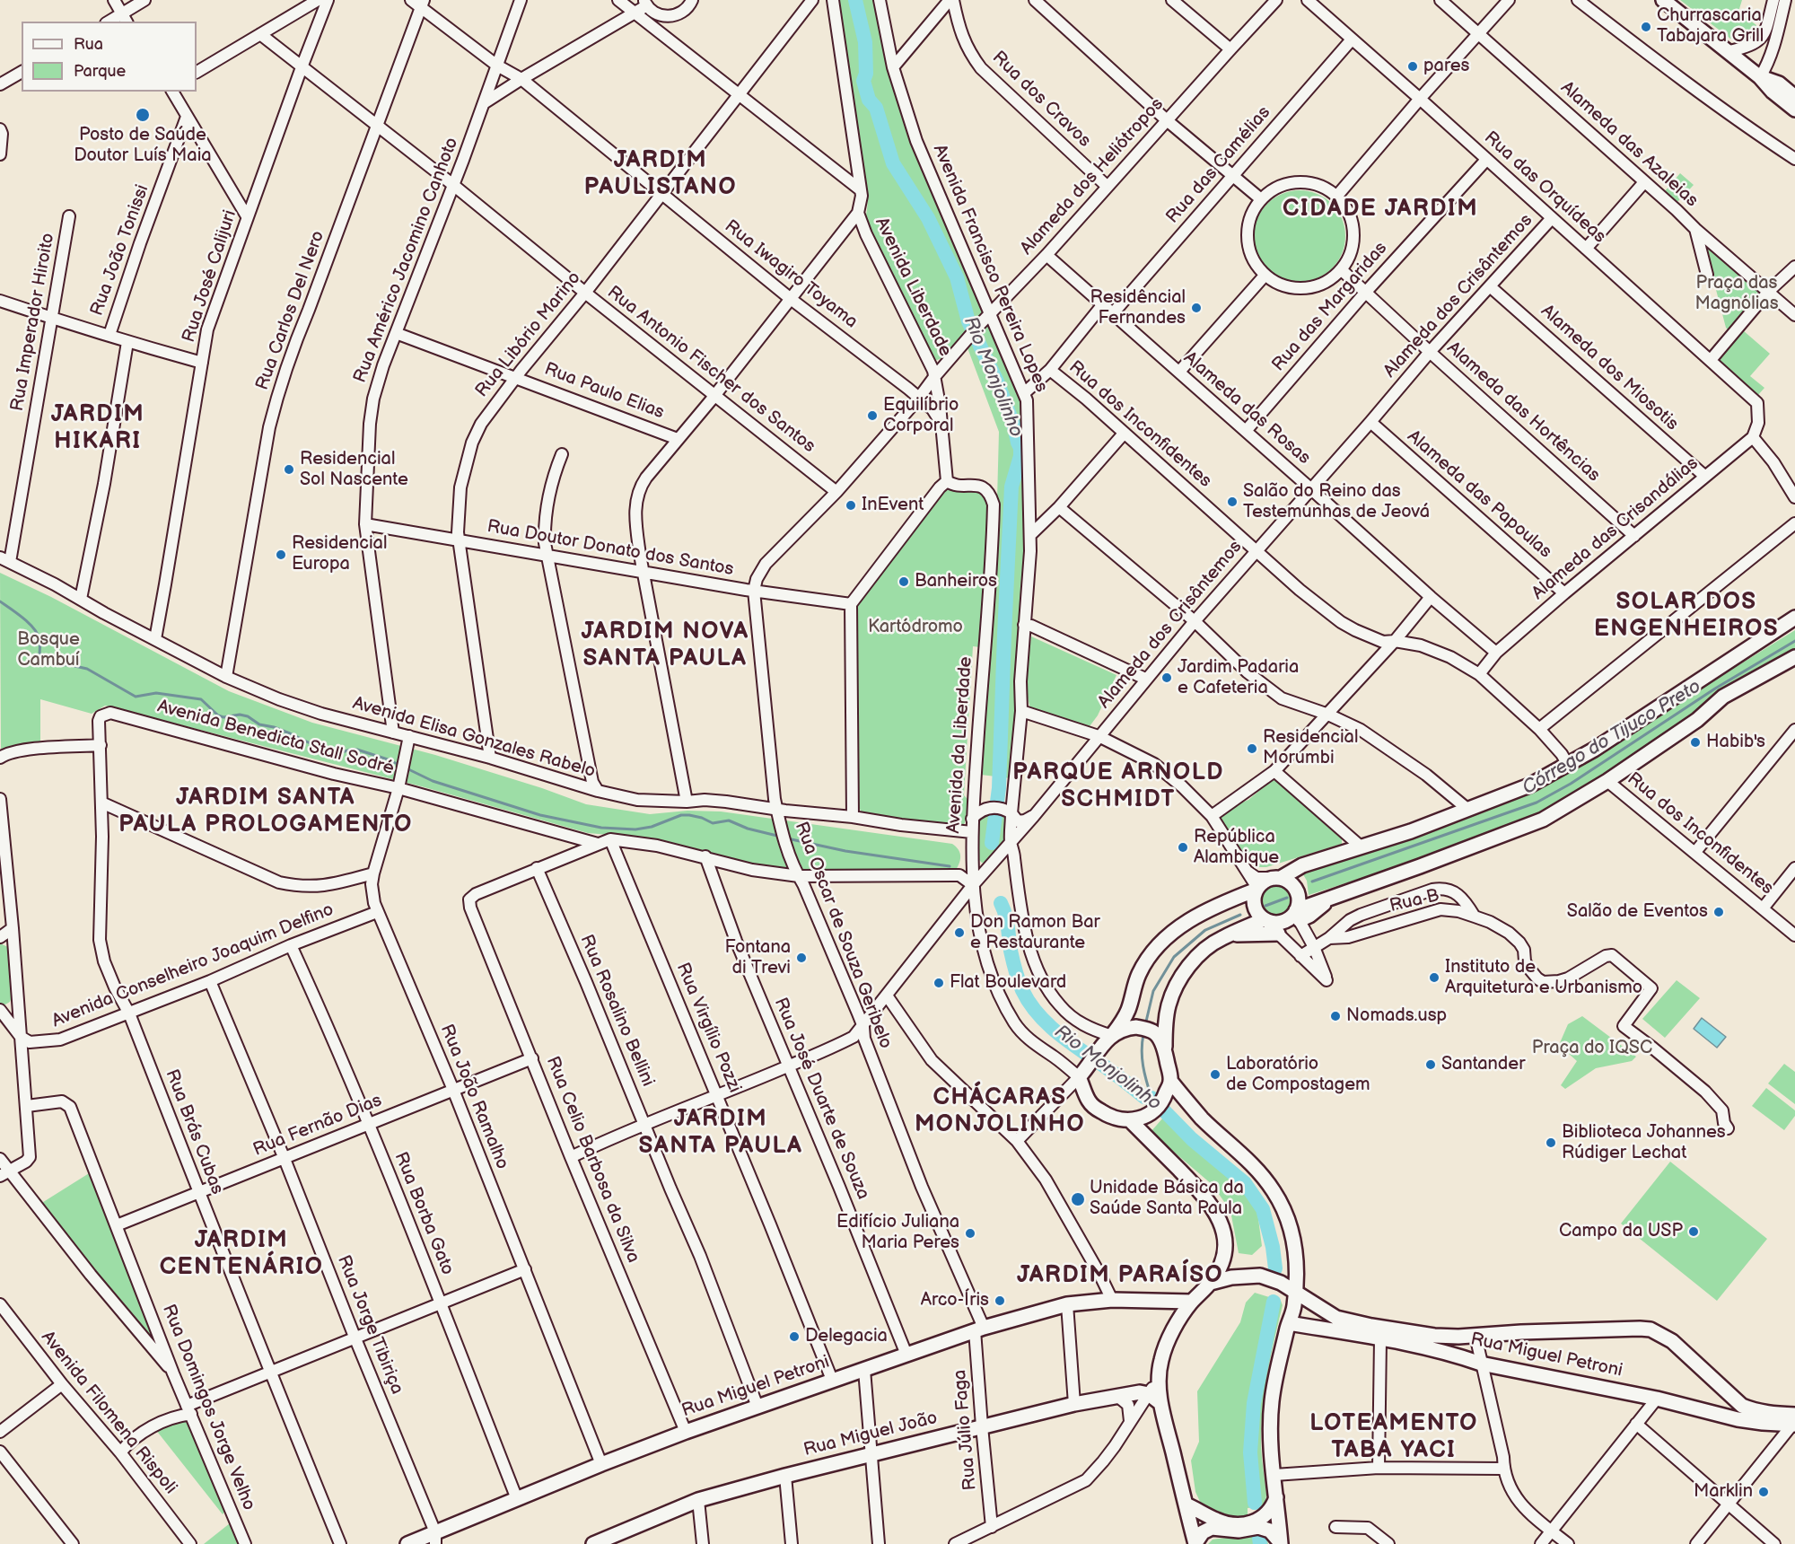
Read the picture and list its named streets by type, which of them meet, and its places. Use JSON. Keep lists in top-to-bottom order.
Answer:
{
  "streets": {
    "main road": ["Rua Miguel Petroni", "Rua Miguel João"],
    "street": [
      "Rua dos Cravos",
      "Alameda das Azaleias",
      "Rua das Camélias",
      "Alameda dos Heliótropos",
      "Rua das Orquídeas",
      "Rua João Tonissi",
      "Rua Américo Jacomino Canhoto",
      "Avenida Francisco Pereira Lopes",
      "Rua Iwagiro Toyama",
      "Rua José Calijuri",
      "Avenida Liberdade",
      "Alameda dos Crisântemos",
      "Rua das Margaridas",
      "Rua Carlos Del Nero",
      "Rua Imperador Hiroito",
      "Rua Libório Marino",
      "Alameda dos Miosotis",
      "Rua Antonio Fischer dos Santos",
      "Rua Paulo Elias",
      "Alameda das Rosas",
      "Alameda das Hortências",
      "Rua dos Inconfidentes",
      "Alameda das Papoulas",
      "Alameda das Crisandálias",
      "Rua Doutor Donato dos Santos",
      "Avenida Benedicta Stall Sodré",
      "Avenida Elisa Gonzales Rabelo",
      "Avenida da Liberdade",
      "Rua B",
      "Rua Oscar de Souza Geribelo",
      "Avenida Conselheiro Joaquim Delfino",
      "Rua Rosalino Bellini",
      "Rua Virgílio Pozzi",
      "Rua João Ramalho",
      "Rua José Duarte de Souza",
      "Rua Fernão Dias",
      "Rua Brás Cubas",
      "Rua Celio Barbosa da Silva",
      "Rua Borba Gato",
      "Rua Jorge Tibiriça",
      "Rua Domingos Jorge Velho",
      "Avenida Filomena Rispoli",
      "Rua Júlio Faga"
    ]
  },
  "crossings": [
    ["Rua dos Cravos", "Alameda dos Heliótropos"],
    ["Rua das Camélias", "Rua das Orquídeas"],
    ["Rua das Camélias", "Alameda das Rosas"],
    ["Alameda dos Heliótropos", "Avenida Francisco Pereira Lopes"],
    ["Alameda dos Heliótropos", "Avenida Liberdade"],
    ["Alameda dos Heliótropos", "Alameda das Rosas"],
    ["Alameda dos Heliótropos", "Rua Oscar de Souza Geribelo"],
    ["Rua das Orquídeas", "Alameda dos Crisântemos"],
    ["Rua das Orquídeas", "Rua das Margaridas"],
    ["Rua das Orquídeas", "Alameda das Crisandálias"],
    ["Rua Américo Jacomino Canhoto", "Rua Iwagiro Toyama"],
    ["Rua Américo Jacomino Canhoto", "Rua Antonio Fischer dos Santos"],
    ["Rua Américo Jacomino Canhoto", "Rua Paulo Elias"],
    ["Rua Américo Jacomino Canhoto", "Rua Doutor Donato dos Santos"],
    ["Rua Américo Jacomino Canhoto", "Avenida Elisa Gonzales Rabelo"],
    ["Avenida Francisco Pereira Lopes", "Alameda dos Crisântemos"],
    ["Avenida Francisco Pereira Lopes", "Rua dos Inconfidentes"],
    ["Rua Iwagiro Toyama", "Avenida Liberdade"],
    ["Rua Iwagiro Toyama", "Rua Carlos Del Nero"],
    ["Rua Iwagiro Toyama", "Rua Libório Marino"],
    ["Rua Iwagiro Toyama", "Rua Oscar de Souza Geribelo"],
    ["Rua José Calijuri", "Rua Antonio Fischer dos Santos"],
    ["Rua José Calijuri", "Avenida Elisa Gonzales Rabelo"],
    ["Avenida Liberdade", "Avenida da Liberdade"],
    ["Avenida Liberdade", "Rua Oscar de Souza Geribelo"],
    ["Alameda dos Crisântemos", "Alameda dos Miosotis"],
    ["Alameda dos Crisântemos", "Alameda das Rosas"],
    ["Alameda dos Crisântemos", "Alameda das Hortências"],
    ["Alameda dos Crisântemos", "Rua dos Inconfidentes"],
    ["Alameda dos Crisântemos", "Alameda das Papoulas"],
    ["Alameda dos Crisântemos", "Avenida da Liberdade"],
    ["Alameda dos Crisântemos", "Rua Oscar de Souza Geribelo"],
    ["Alameda dos Crisântemos", "Rua Rosalino Bellini"],
    ["Alameda dos Crisântemos", "Rua Virgílio Pozzi"],
    ["Alameda dos Crisântemos", "Rua José Duarte de Souza"],
    ["Alameda dos Crisântemos", "Rua Celio Barbosa da Silva"],
    ["Rua das Margaridas", "Alameda das Rosas"],
    ["Rua das Margaridas", "Alameda das Hortências"],
    ["Rua Carlos Del Nero", "Rua Antonio Fischer dos Santos"],
    ["Rua Carlos Del Nero", "Avenida Elisa Gonzales Rabelo"],
    ["Rua Imperador Hiroito", "Avenida Elisa Gonzales Rabelo"],
    ["Rua Libório Marino", "Rua Antonio Fischer dos Santos"],
    ["Rua Libório Marino", "Rua Paulo Elias"],
    ["Rua Libório Marino", "Rua Doutor Donato dos Santos"],
    ["Rua Libório Marino", "Avenida Elisa Gonzales Rabelo"],
    ["Alameda dos Miosotis", "Alameda das Crisandálias"],
    ["Rua Antonio Fischer dos Santos", "Rua Oscar de Souza Geribelo"],
    ["Alameda das Rosas", "Alameda das Crisandálias"],
    ["Alameda das Hortências", "Alameda das Crisandálias"],
    ["Rua dos Inconfidentes", "Alameda das Crisandálias"],
    ["Alameda das Papoulas", "Alameda das Crisandálias"],
    ["Rua Doutor Donato dos Santos", "Rua Oscar de Souza Geribelo"],
    ["Avenida Benedicta Stall Sodré", "Rua João Ramalho"],
    ["Avenida Benedicta Stall Sodré", "Rua Brás Cubas"],
    ["Avenida Elisa Gonzales Rabelo", "Avenida da Liberdade"],
    ["Avenida Elisa Gonzales Rabelo", "Rua Oscar de Souza Geribelo"],
    ["Avenida Elisa Gonzales Rabelo", "Rua João Ramalho"],
    ["Rua Oscar de Souza Geribelo", "Rua Miguel Petroni"],
    ["Rua Oscar de Souza Geribelo", "Rua Júlio Faga"],
    ["Avenida Conselheiro Joaquim Delfino", "Rua João Ramalho"],
    ["Avenida Conselheiro Joaquim Delfino", "Rua Brás Cubas"],
    ["Avenida Conselheiro Joaquim Delfino", "Rua Borba Gato"],
    ["Avenida Conselheiro Joaquim Delfino", "Rua Jorge Tibiriça"],
    ["Rua Rosalino Bellini", "Rua Celio Barbosa da Silva"],
    ["Rua Rosalino Bellini", "Rua Miguel Petroni"],
    ["Rua Virgílio Pozzi", "Rua Miguel Petroni"],
    ["Rua João Ramalho", "Rua Fernão Dias"],
    ["Rua João Ramalho", "Rua Miguel Petroni"],
    ["Rua José Duarte de Souza", "Rua Miguel Petroni"],
    ["Rua Fernão Dias", "Rua Brás Cubas"],
    ["Rua Fernão Dias", "Rua Celio Barbosa da Silva"],
    ["Rua Fernão Dias", "Rua Borba Gato"],
    ["Rua Fernão Dias", "Rua Jorge Tibiriça"],
    ["Rua Fernão Dias", "Rua Domingos Jorge Velho"],
    ["Rua Celio Barbosa da Silva", "Rua Miguel Petroni"],
    ["Rua Borba Gato", "Rua Miguel Petroni"],
    ["Rua Jorge Tibiriça", "Rua Miguel Petroni"],
    ["Rua Miguel Petroni", "Rua Júlio Faga"],
    ["Rua Júlio Faga", "Rua Miguel João"]
  ],
  "districts": [
    "JARDIM PAULISTANO",
    "CIDADE JARDIM",
    "JARDIM HIKARI",
    "SOLAR DOS ENGENHEIROS",
    "JARDIM NOVA SANTA PAULA",
    "PARQUE ARNOLD SCHMIDT",
    "JARDIM SANTA PAULA PROLOGAMENTO",
    "CHÁCARAS MONJOLINHO",
    "JARDIM SANTA PAULA",
    "JARDIM CENTENÁRIO",
    "JARDIM PARAÍSO",
    "LOTEAMENTO TABA YACI"
  ],
  "water": ["Rio Monjolinho", "Córrego do Tijuco Preto"],
  "parks": [
    "Praça das Magnólias",
    "Kartódromo",
    "Bosque Cambuí",
    "Praça do IQSC"
  ],
  "places": [
    "Churrascaria Tabajara Grill",
    "pares",
    "Posto de Saúde Doutor Luís Maia",
    "Residêncial Fernandes",
    "Equilíbrio Corporal",
    "Residencial Sol Nascente",
    "Salão do Reino das Testemunhas de Jeová",
    "InEvent",
    "Residencial Europa",
    "Banheiros",
    "Jardim Padaria e Cafeteria",
    "Habib's",
    "Residencial Morumbi",
    "República Alambique",
    "Salão de Eventos",
    "Don Ramon Bar e Restaurante",
    "Fontana di Trevi",
    "Instituto de Arquitetura e Urbanismo",
    "Flat Boulevard",
    "Nomads.usp",
    "Santander",
    "Laboratório de Compostagem",
    "Biblioteca Johannes Rúdiger Lechat",
    "Unidade Básica da Saúde Santa Paula",
    "Campo da USP",
    "Edifício Juliana Maria Peres",
    "Arco-Íris",
    "Delegacia",
    "Marklin"
  ],
  "legend": ["Rua", "Parque"]
}
